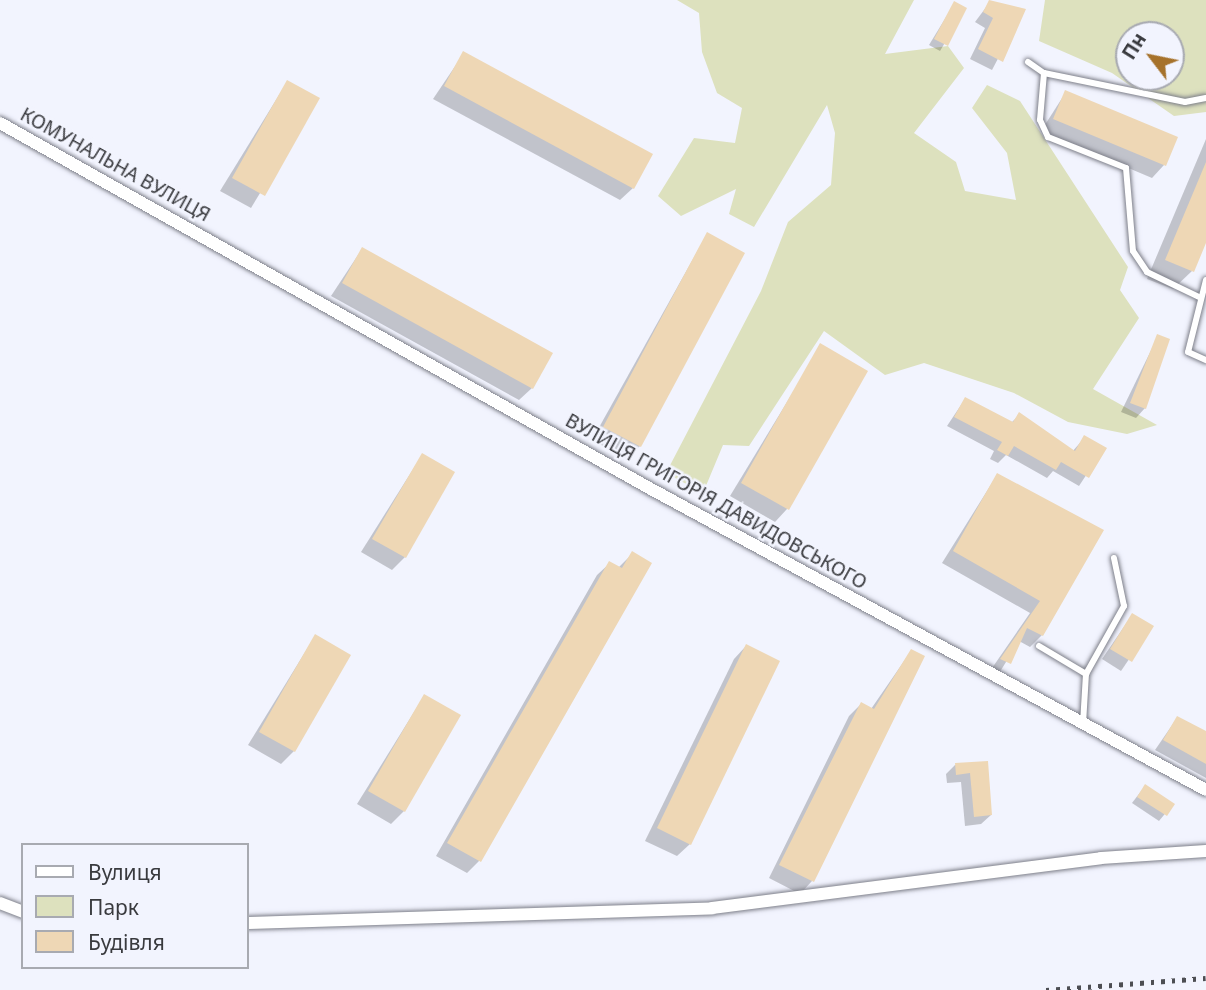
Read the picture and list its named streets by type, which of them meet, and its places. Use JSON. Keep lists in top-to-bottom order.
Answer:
{
  "streets": {
    "street": ["КОМУНАЛЬНА ВУЛИЦЯ", "ВУЛИЦЯ ГРИГОРІЯ ДАВИДОВСЬКОГО"]
  },
  "crossings": [
    ["КОМУНАЛЬНА ВУЛИЦЯ", "ВУЛИЦЯ ГРИГОРІЯ ДАВИДОВСЬКОГО"]
  ],
  "legend": ["Вулиця", "Парк", "Будівля"],
  "north": "top left"
}
